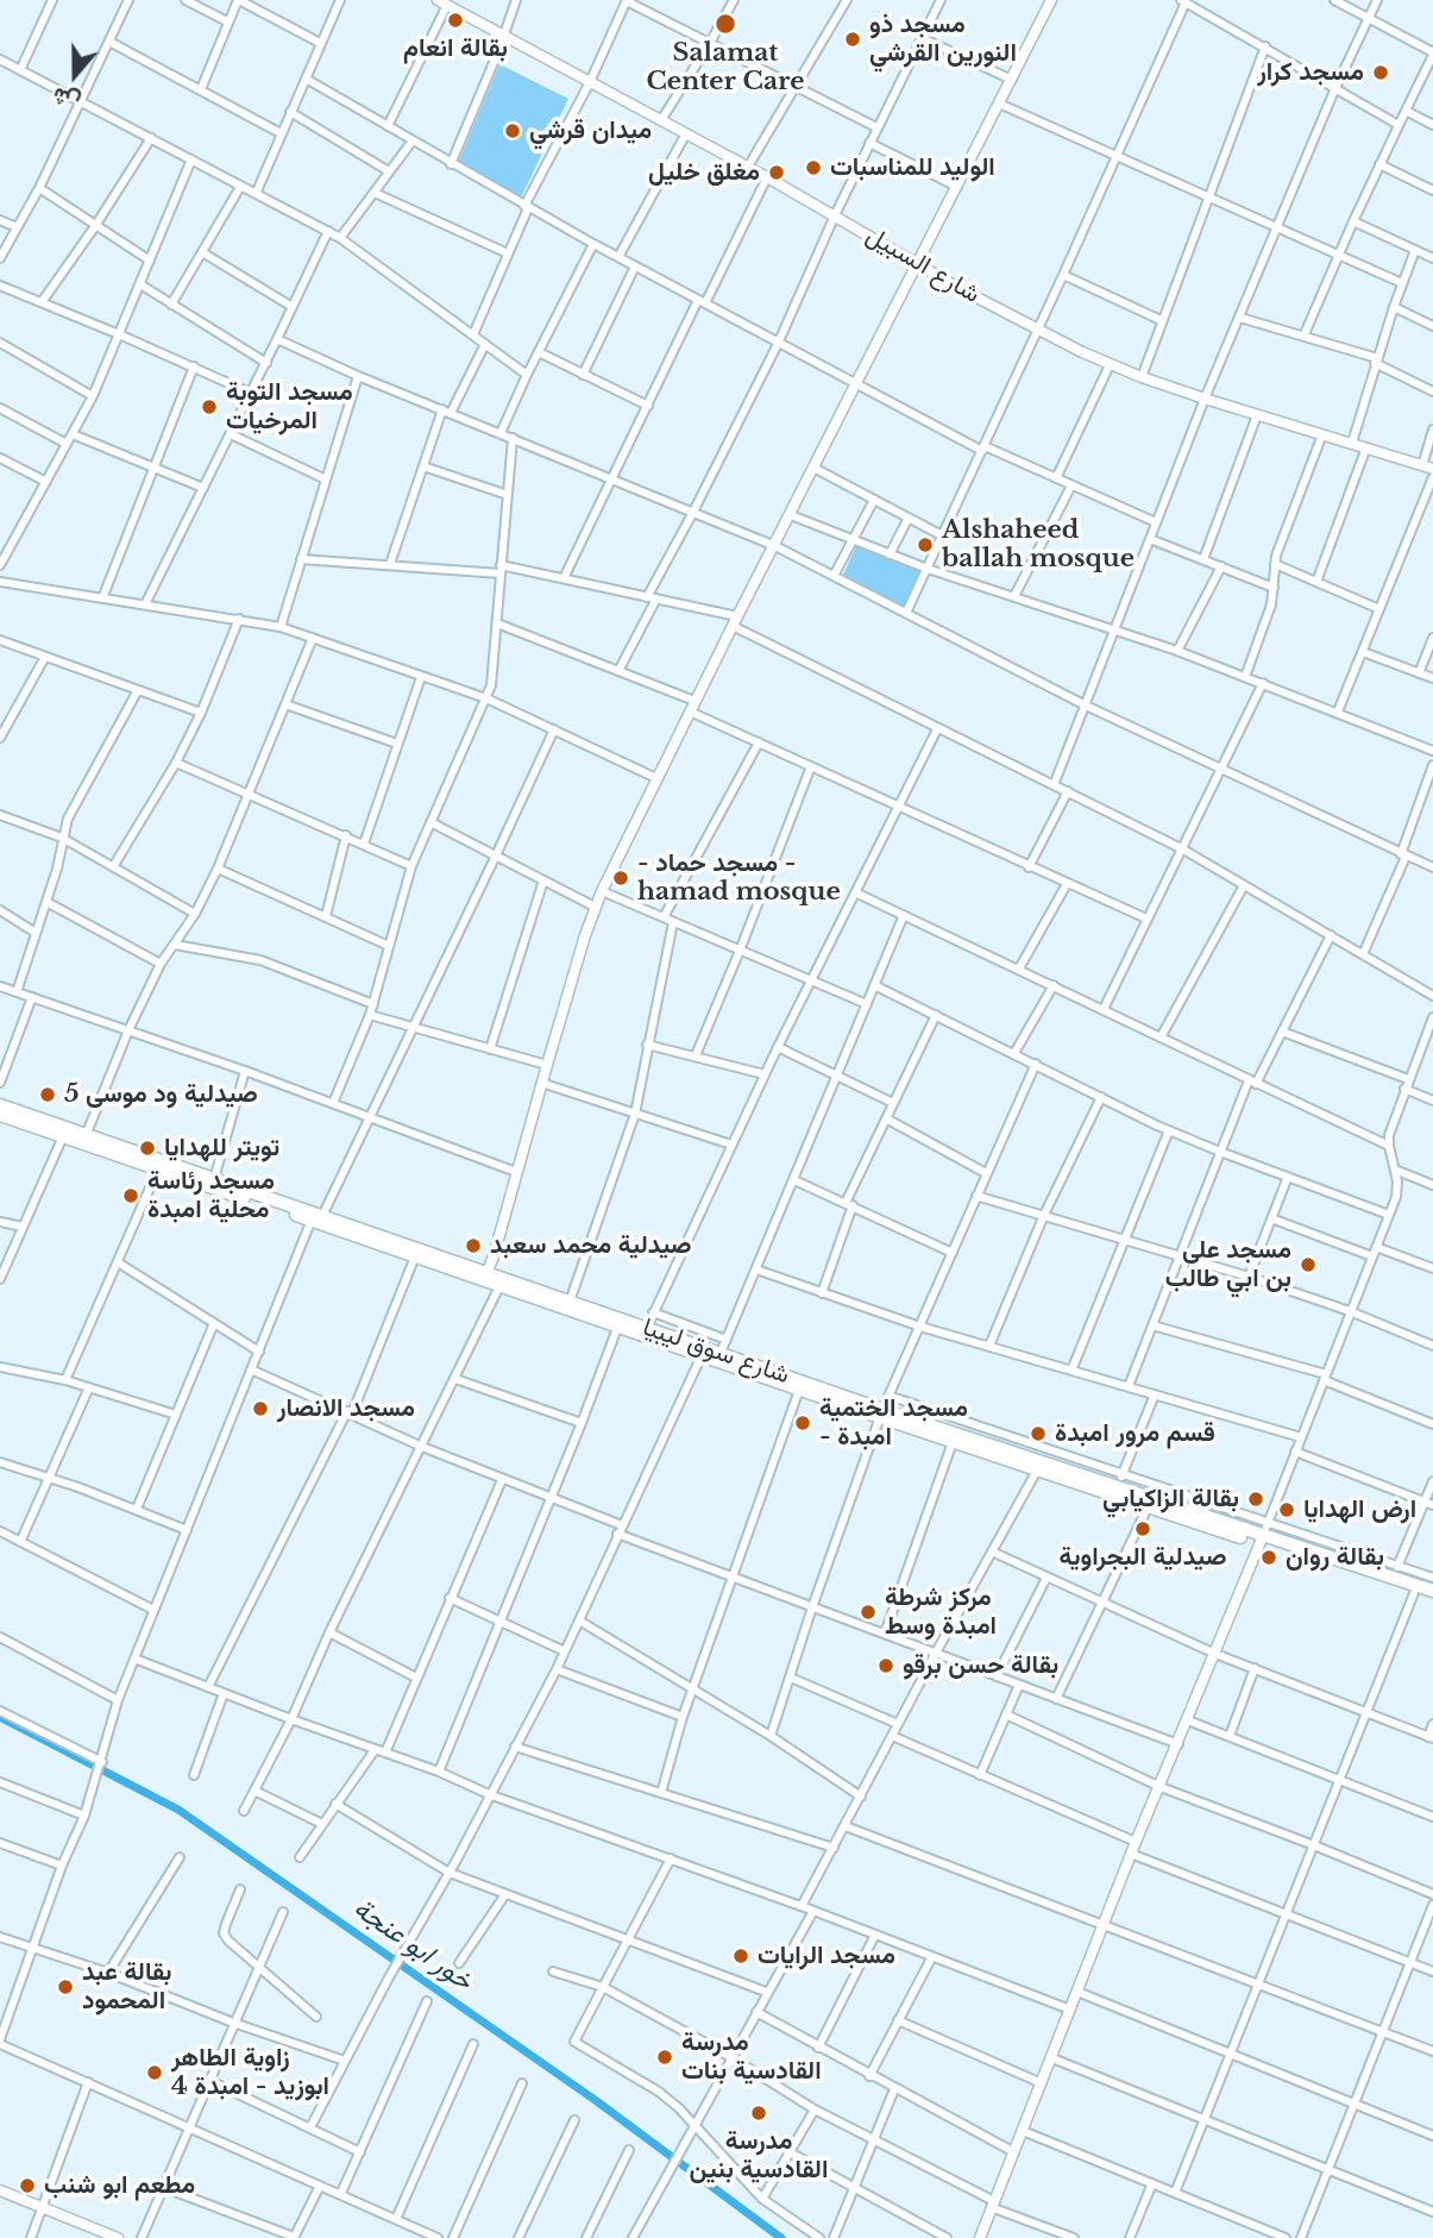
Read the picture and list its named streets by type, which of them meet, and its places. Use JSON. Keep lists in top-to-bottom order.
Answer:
{
  "streets": {
    "main road": ["شارع سوق ليبيا"],
    "street": ["شارع السبيل"]
  },
  "water": ["خور ابو عنجة"],
  "places": [
    "بقالة انعام",
    "Salamat Center Care",
    "مسجد ذو النورين القرشي",
    "مسجد كرار",
    "ميدان قرشي",
    "الوليد للمناسبات",
    "مغلق خليل",
    "مسجد التوبة المرخيات",
    "Alshaheed ballah mosque",
    "- مسجد حماد - hamad mosque",
    "صيدلية ود موسى 5",
    "تويتر للهدايا",
    "مسجد رئاسة محلية امبدة",
    "صيدلية محمد سعبد",
    "مسجد علي بن ابي طالب",
    "مسجد الانصار",
    "مسجد الختمية - امبدة",
    "قسم مرور امبدة",
    "بقالة الزاكيابي",
    "ارض الهدايا",
    "صيدلية البجراوية",
    "بقالة روان",
    "مركز شرطة امبدة وسط",
    "بقالة حسن برقو",
    "مسجد الرايات",
    "بقالة عبد المحمود",
    "مدرسة القادسية بنات",
    "زاوية الطاهر ابوزيد - امبدة 4",
    "مدرسة القادسية بنين",
    "مطعم ابو شنب"
  ],
  "north": "bottom"
}
